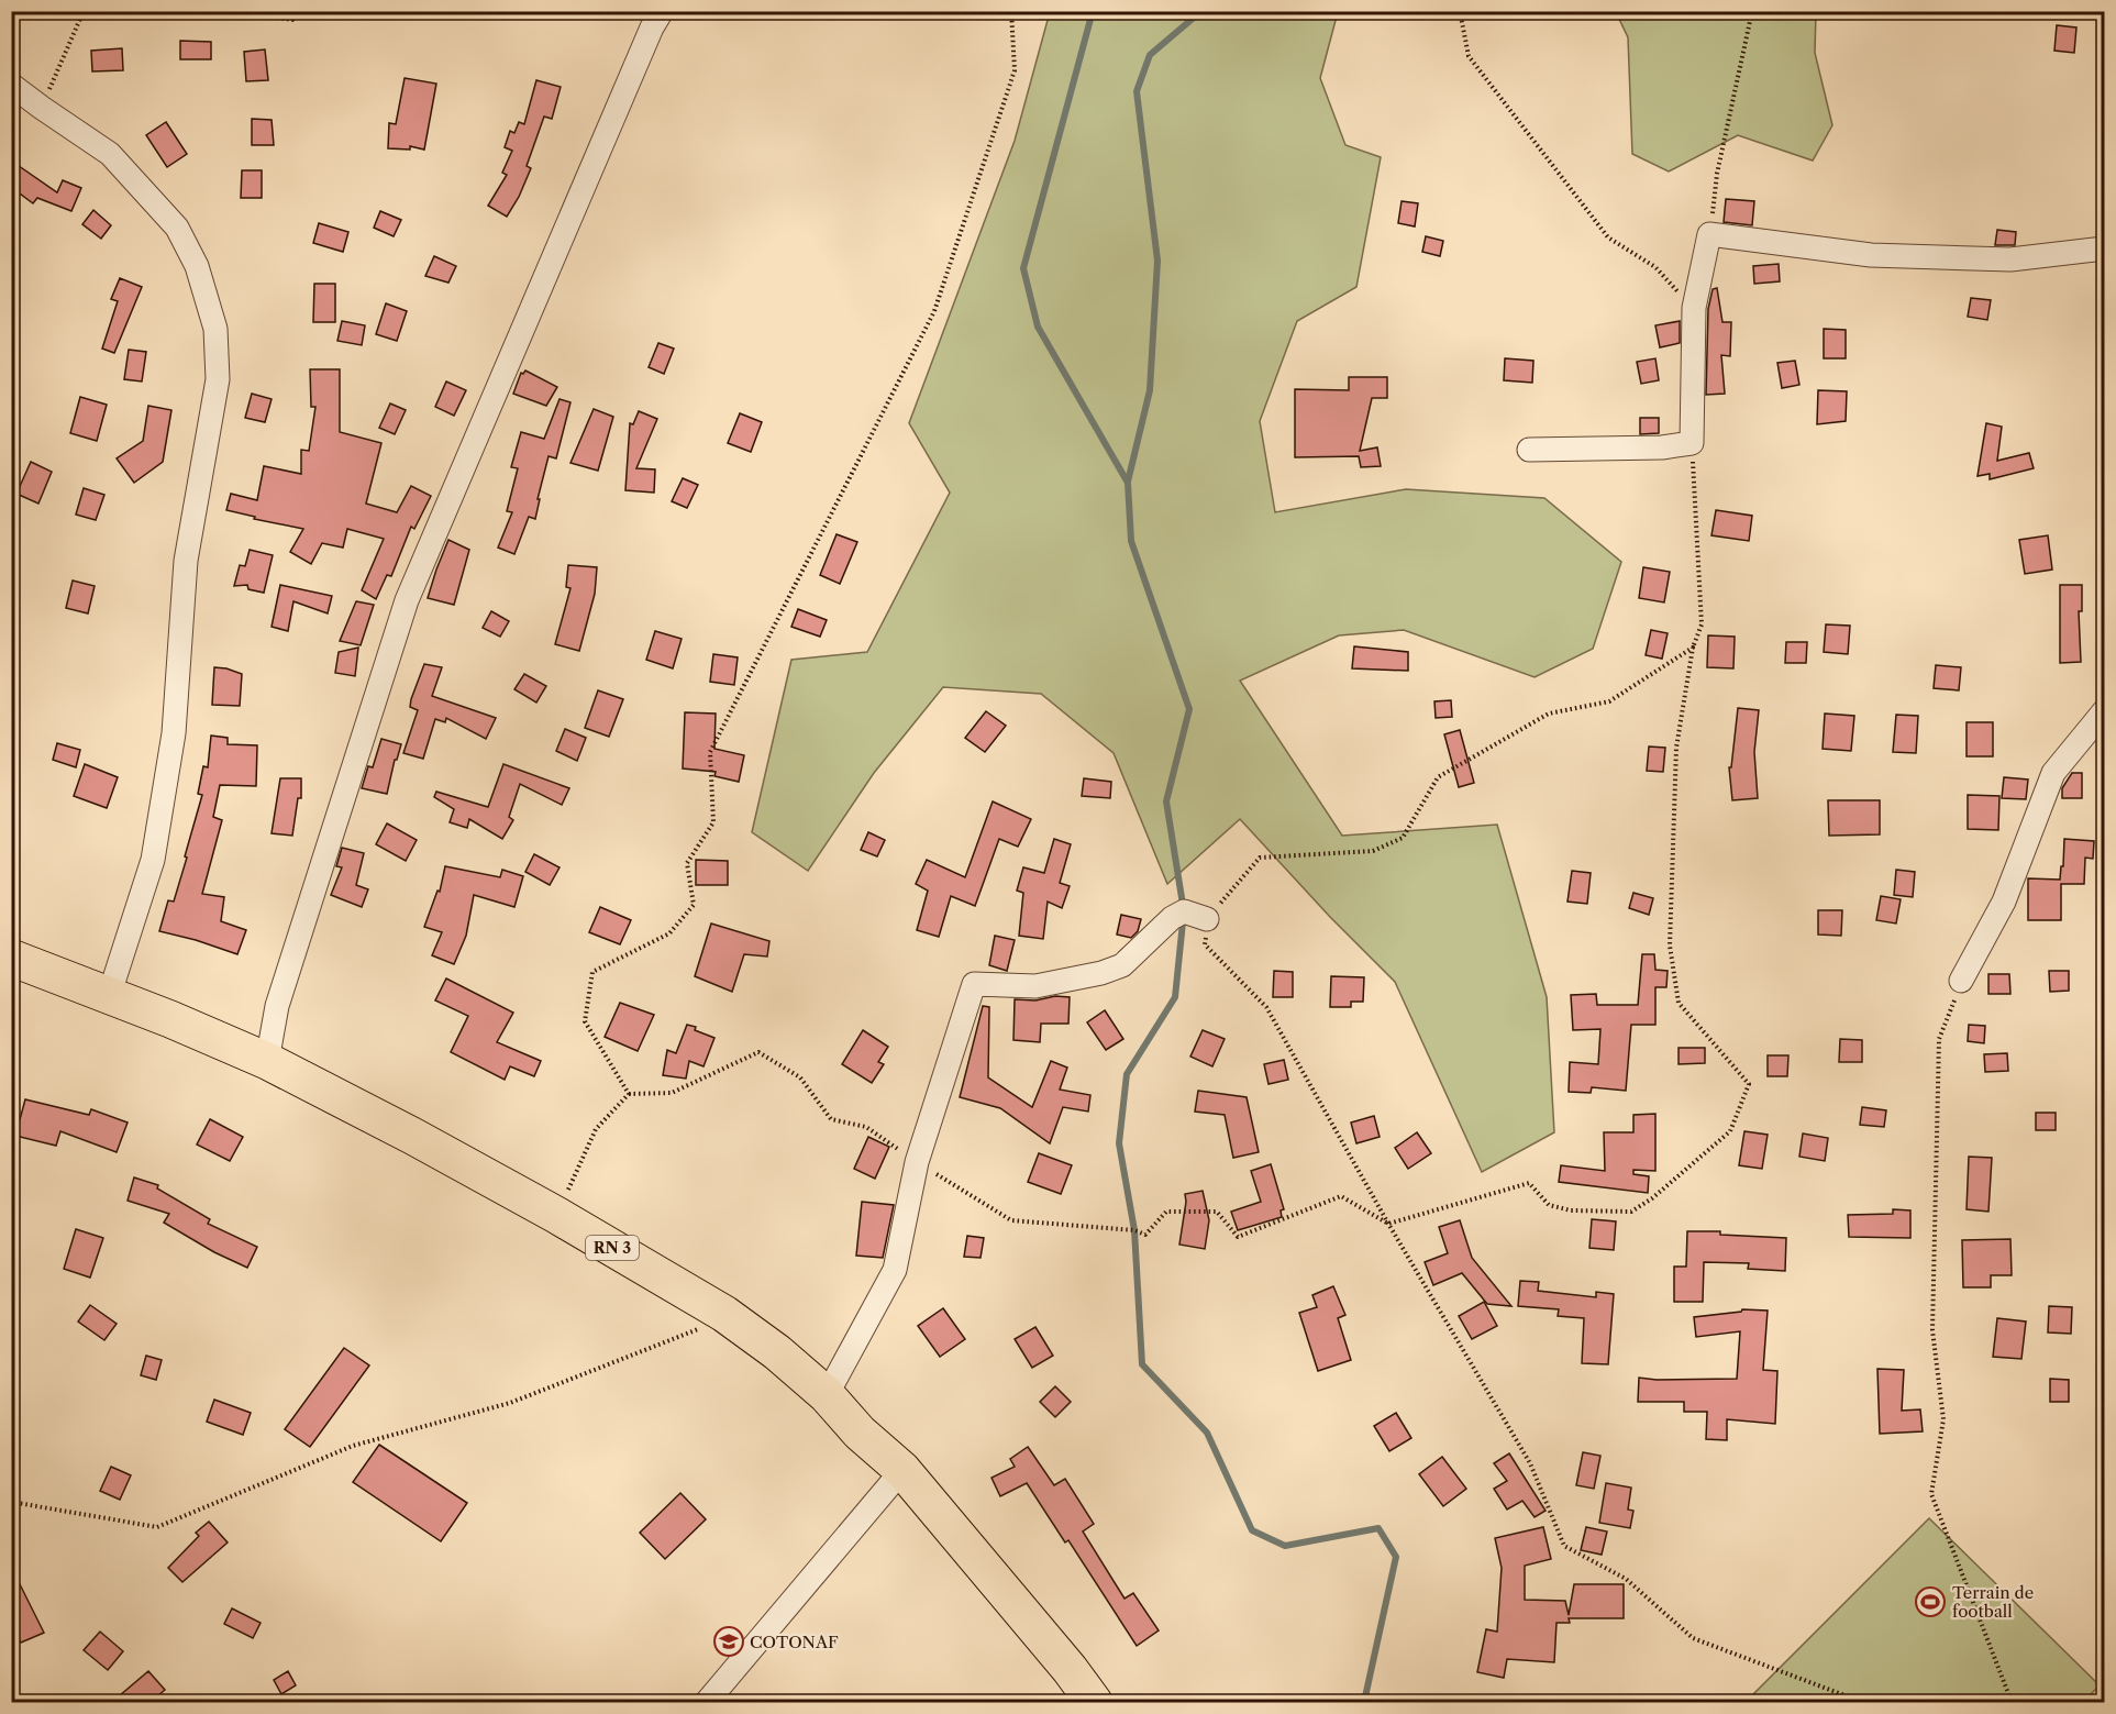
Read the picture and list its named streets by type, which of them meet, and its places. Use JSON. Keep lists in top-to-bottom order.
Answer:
{
  "streets": {
    "main road": ["RN 3"]
  },
  "places": {
    "sports": ["Terrain de football"],
    "school or university": ["COTONAF"]
  }
}
